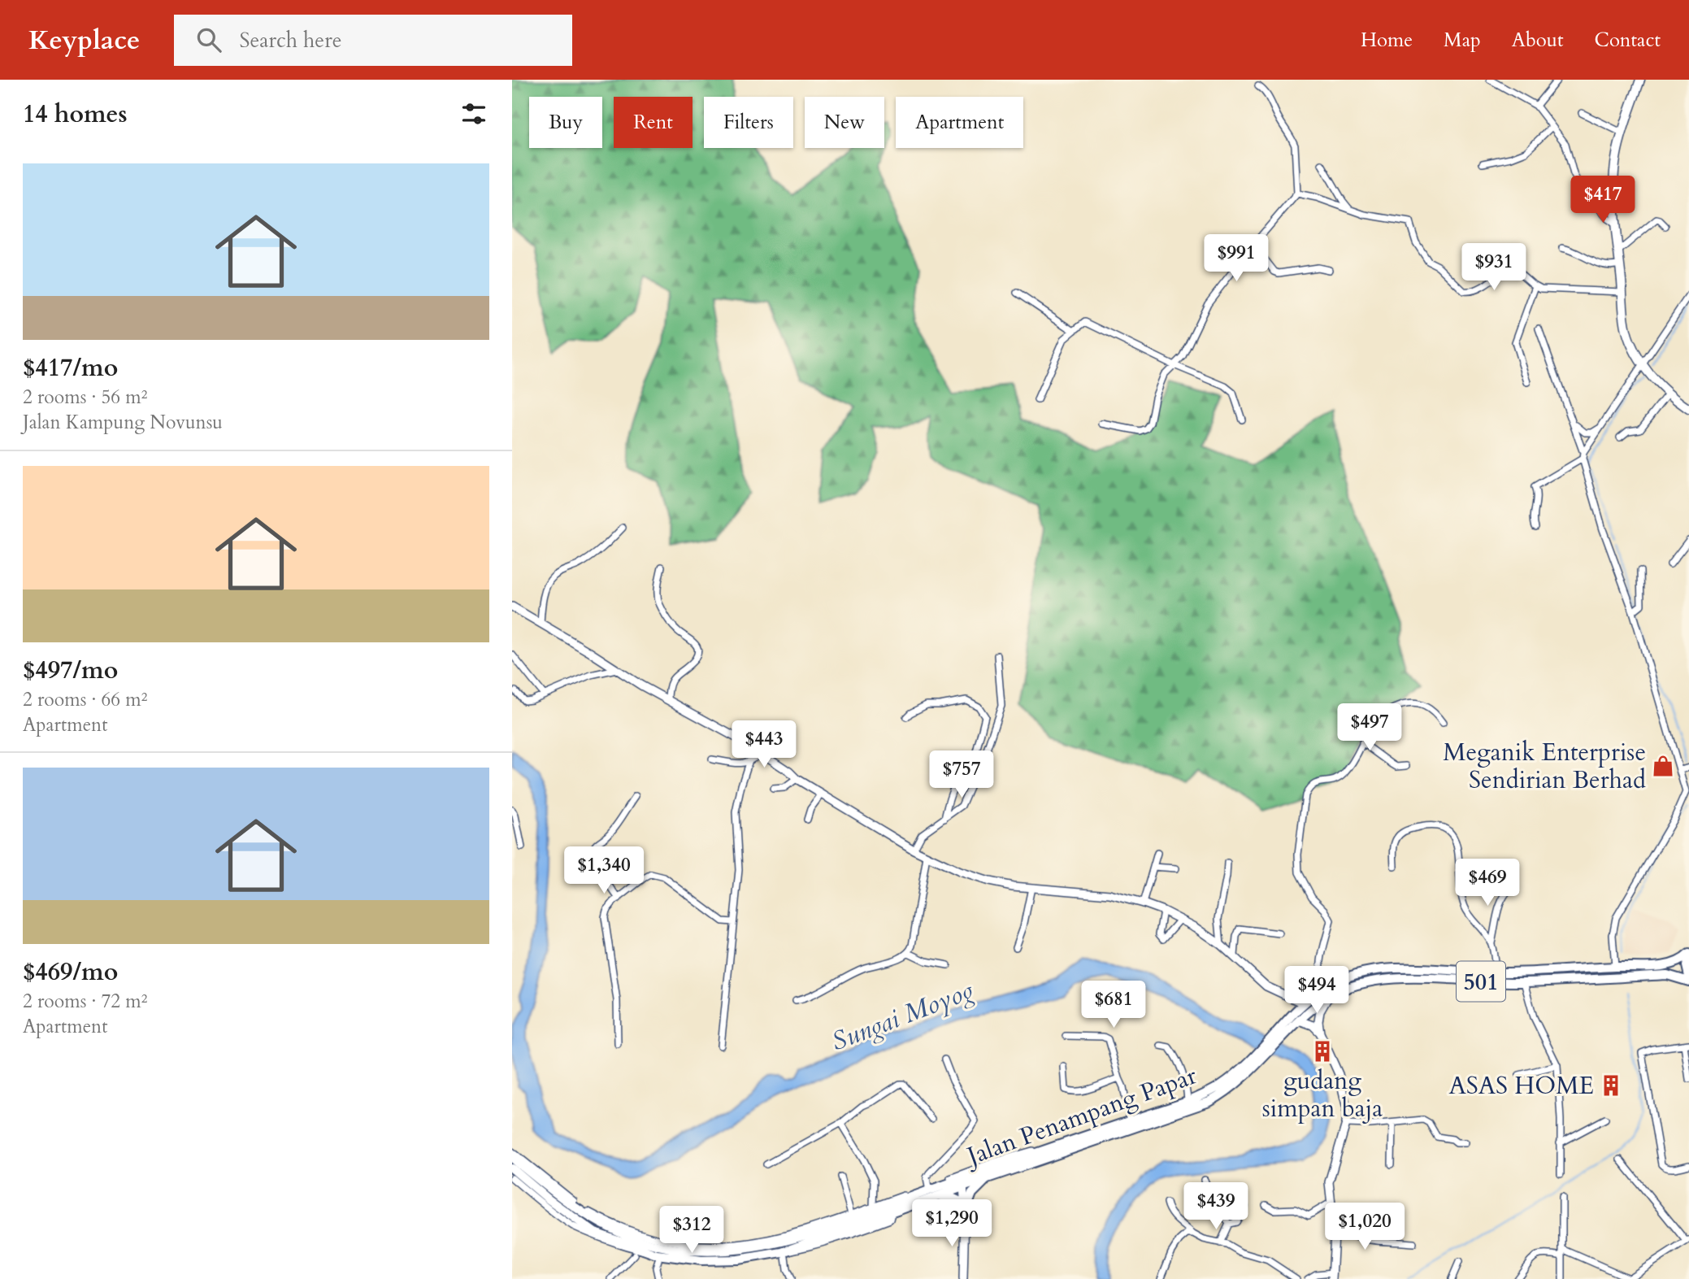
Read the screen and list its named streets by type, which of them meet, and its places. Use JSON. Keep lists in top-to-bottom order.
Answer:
{
  "streets": {
    "main road": ["501", "Jalan Penampang Papar"]
  },
  "water": ["Sungai Moyog"],
  "places": {
    "shop": ["Meganik Enterprise Sendirian Berhad"],
    "building": ["gudang simpan baja", "ASAS HOME"]
  },
  "page": {
    "header": "Keyplace",
    "search": "Search here",
    "nav": [
      "Home",
      "Map",
      "About",
      "Contact"
    ],
    "heading": "14 homes",
    "chip": [
      "Buy",
      "Rent",
      "Filters",
      "New",
      "Apartment"
    ],
    "list": [
      {
        "name": "$417/mo",
        "note": "2 rooms · 56 m² · Jalan Kampung Novunsu"
      },
      {
        "name": "$497/mo",
        "note": "2 rooms · 66 m² · Apartment"
      },
      {
        "name": "$469/mo",
        "note": "2 rooms · 72 m² · Apartment"
      }
    ],
    "price": [
      "$417",
      "$991",
      "$931",
      "$497",
      "$443",
      "$757",
      "$1,340",
      "$469",
      "$494",
      "$681",
      "$439",
      "$1,290",
      "$1,020",
      "$312"
    ]
  }
}
